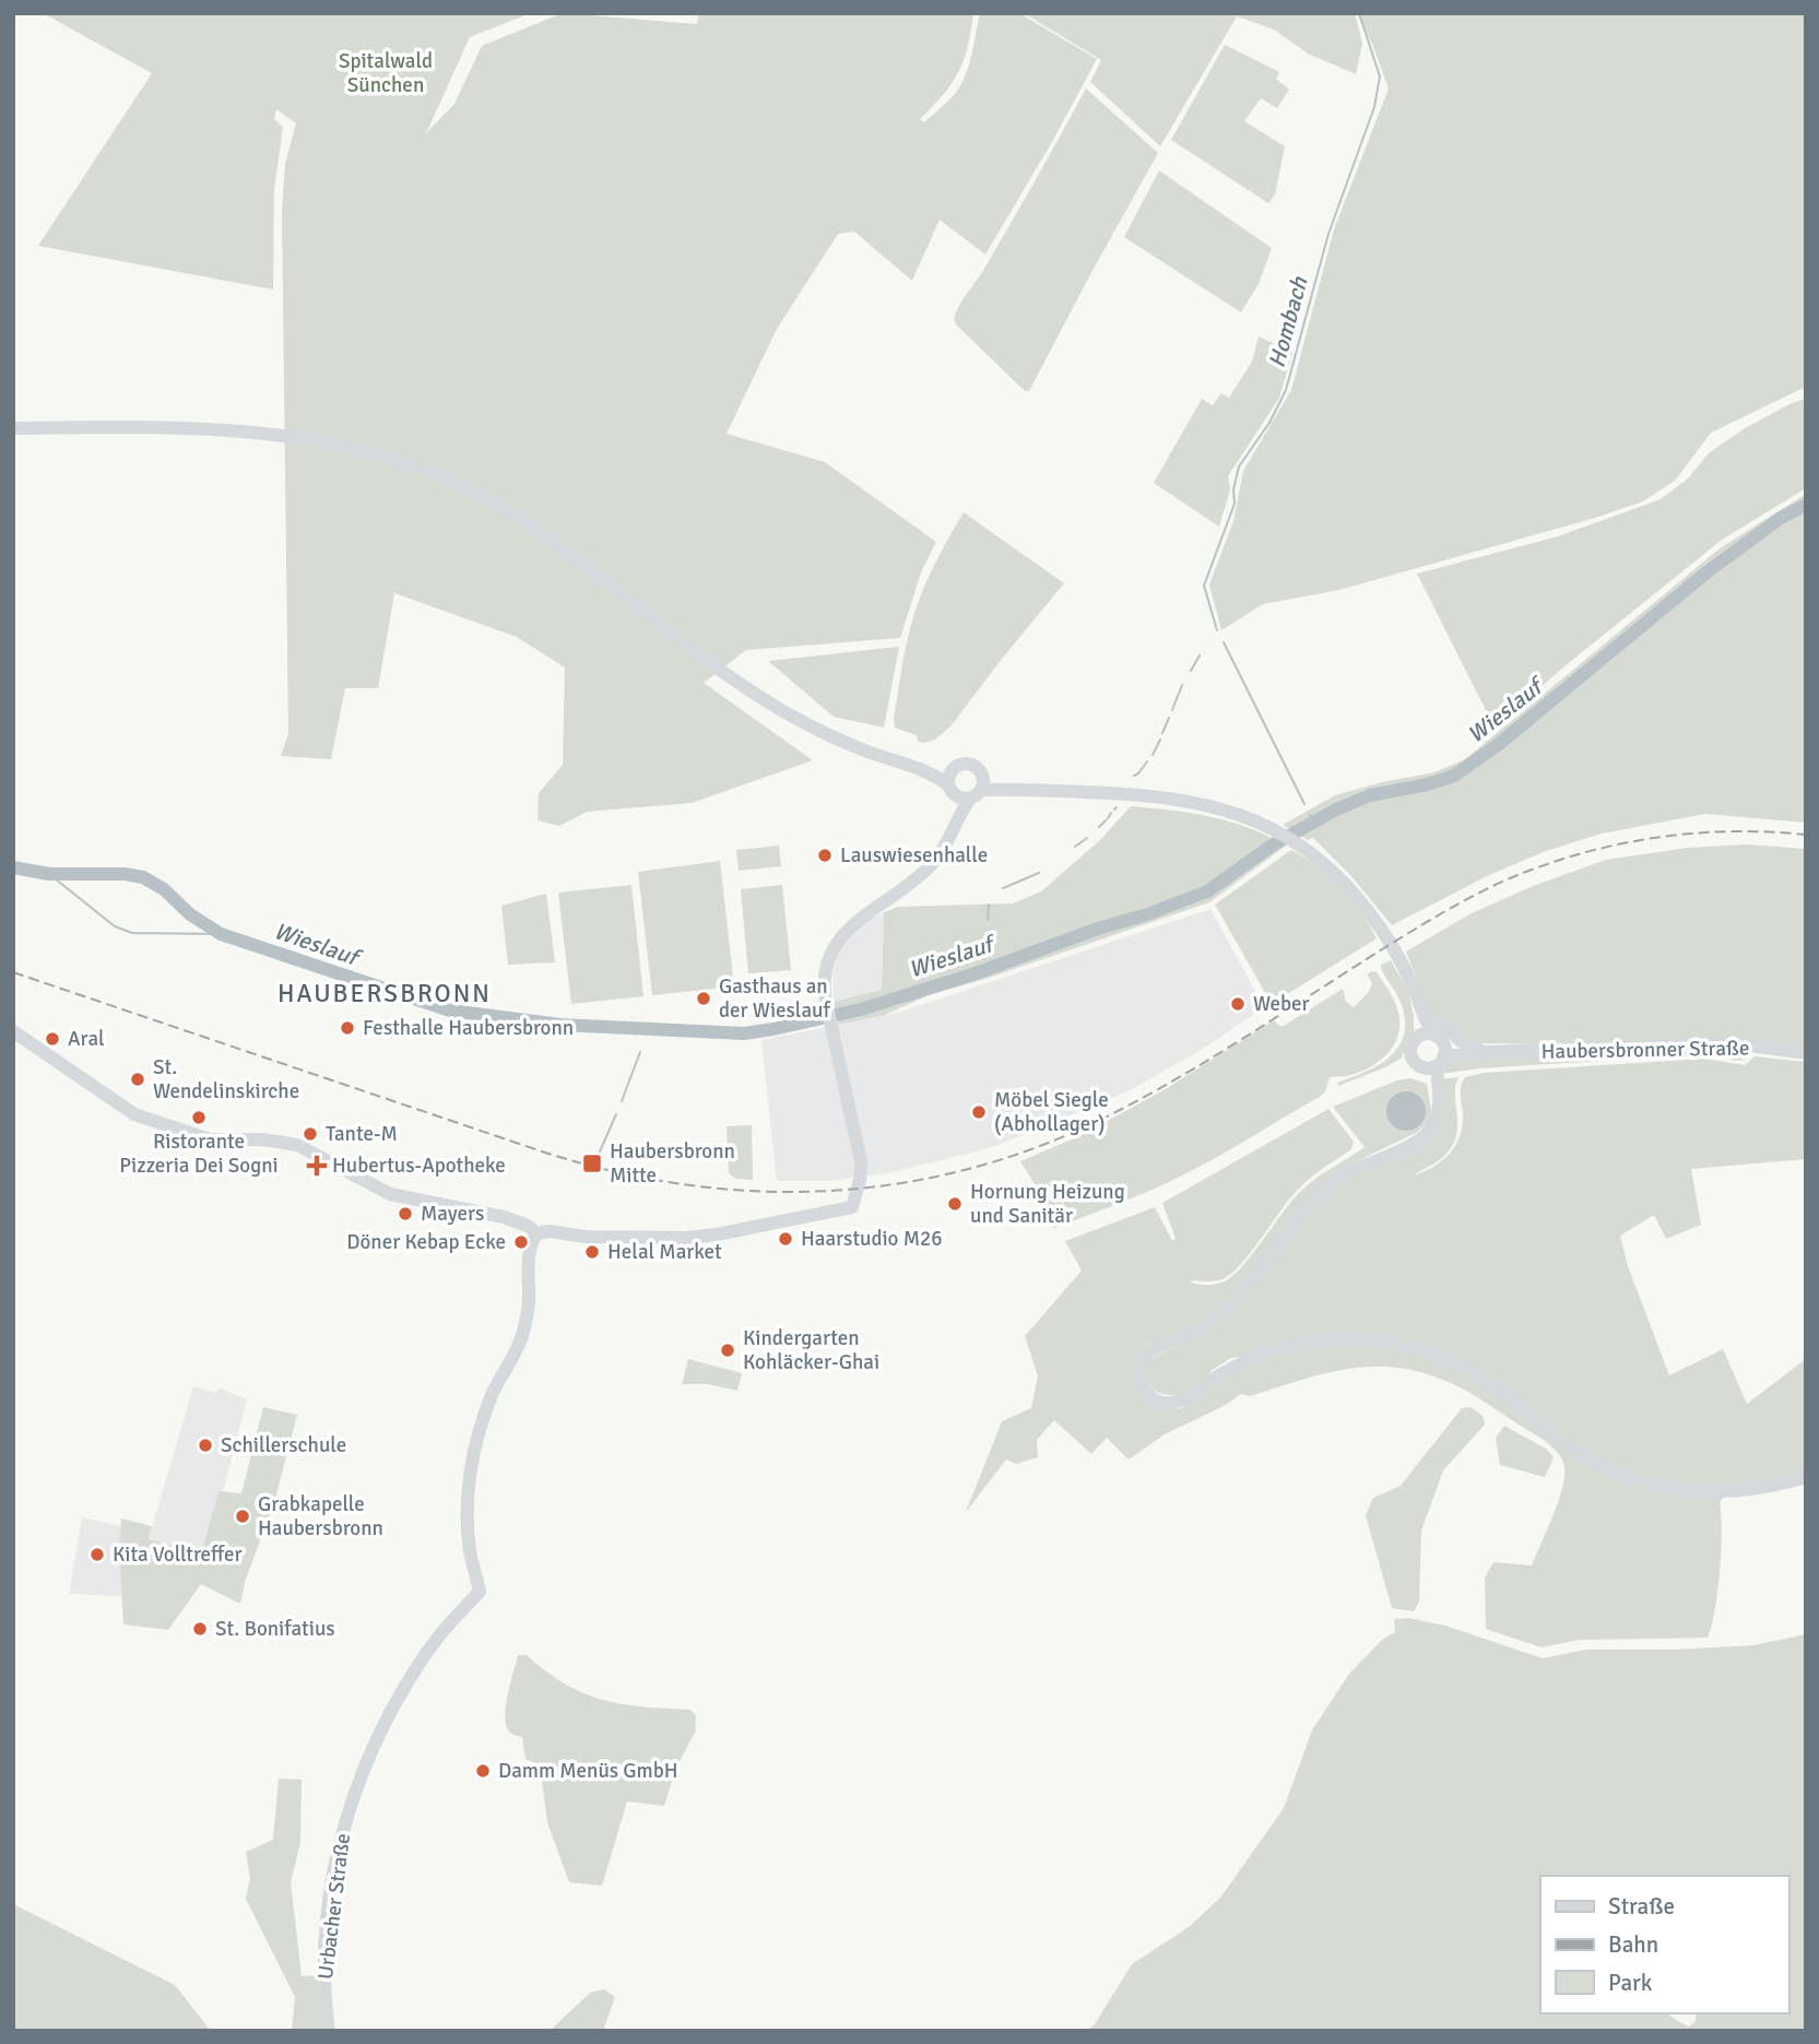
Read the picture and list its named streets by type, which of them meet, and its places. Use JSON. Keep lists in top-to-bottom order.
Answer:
{
  "streets": {
    "main road": ["Haubersbronner Straße", "Urbacher Straße"]
  },
  "districts": ["HAUBERSBRONN"],
  "water": ["Hombach", "Wieslauf"],
  "parks": ["Spitalwald Sünchen"],
  "places": {
    "other": [
      "Lauswiesenhalle",
      "Gasthaus an der Wieslauf",
      "Weber",
      "Festhalle Haubersbronn",
      "Aral",
      "St. Wendelinskirche",
      "Möbel Siegle (Abhollager)",
      "Ristorante Pizzeria Dei Sogni",
      "Tante-M",
      "Hornung Heizung und Sanitär",
      "Mayers",
      "Haarstudio M26",
      "Döner Kebap Ecke",
      "Helal Market",
      "Kindergarten Kohläcker-Ghai",
      "Schillerschule",
      "Grabkapelle Haubersbronn",
      "Kita Volltreffer",
      "St. Bonifatius",
      "Damm Menüs GmbH"
    ],
    "transit": ["Haubersbronn Mitte"],
    "health": ["Hubertus-Apotheke"]
  },
  "legend": ["Straße", "Bahn", "Park"]
}
